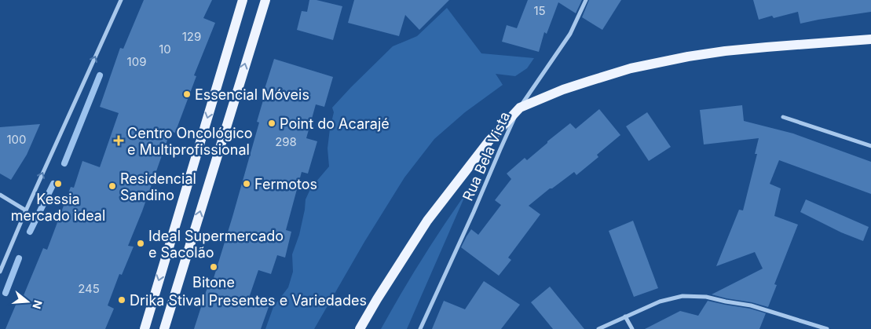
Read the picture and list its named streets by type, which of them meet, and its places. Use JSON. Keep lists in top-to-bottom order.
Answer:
{
  "streets": {
    "street": ["Rua Bela Vista"]
  },
  "places": {
    "other": [
      "Essencial Móveis",
      "Point do Acarajé",
      "Kessia mercado ideal",
      "Fermotos",
      "Residencial Sandino",
      "Ideal Supermercado e Sacolão",
      "Bitone",
      "Drika Stival Presentes e Variedades"
    ],
    "health": ["Centro Oncológico e Multiprofissional"]
  },
  "house_numbers": [
    "15",
    "129",
    "10",
    "109",
    "100",
    "298",
    "245"
  ],
  "north": "right"
}
